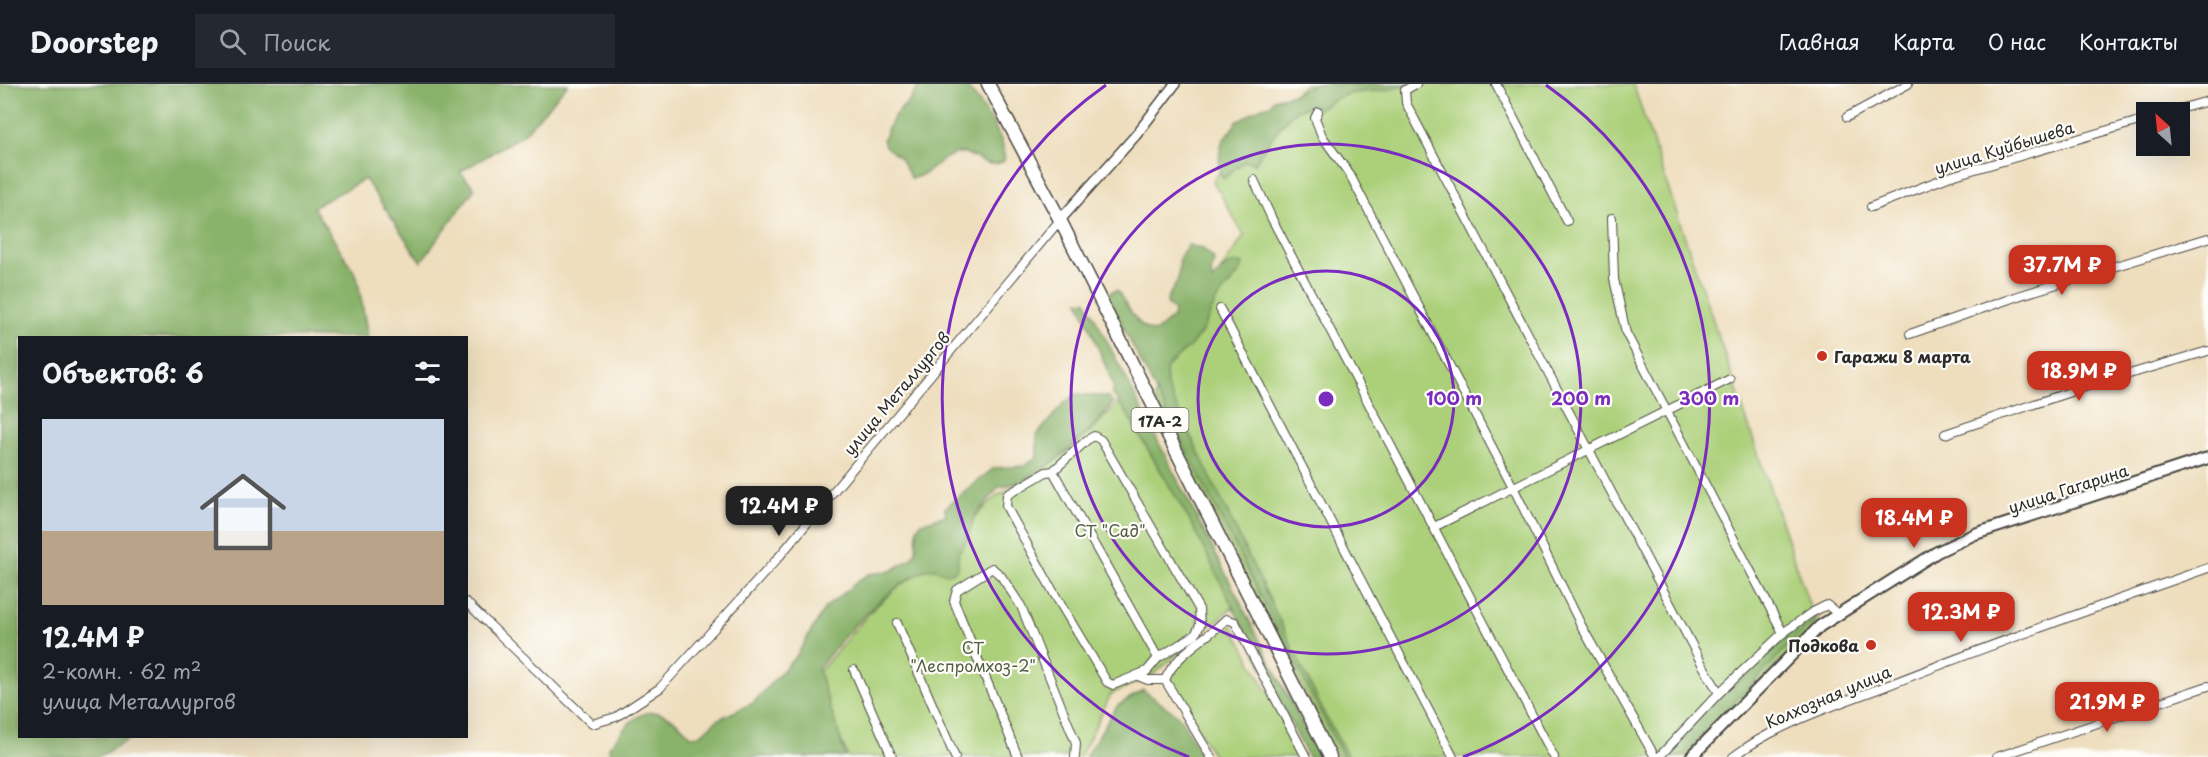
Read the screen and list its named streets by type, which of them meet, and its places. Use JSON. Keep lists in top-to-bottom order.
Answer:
{
  "streets": {
    "main road": ["17А-2", "улица Гагарина"],
    "street": ["улица Куйбышева", "улица Металлургов", "Колхозная улица"]
  },
  "crossings": [
    ["улица Металлургов", "17А-2"]
  ],
  "parks": ["СТ \"Сад\"", "СТ \"Леспромхоз-2\""],
  "places": ["Гаражи 8 марта", "Подкова"],
  "north": "top left",
  "page": {
    "header": "Doorstep",
    "search": "Поиск",
    "nav": [
      "Главная",
      "Карта",
      "О нас",
      "Контакты"
    ],
    "price": [
      "37.7M ₽",
      "18.9M ₽",
      "12.4M ₽",
      "18.4M ₽",
      "12.3M ₽",
      "21.9M ₽"
    ],
    "heading": "Объектов: 6",
    "list": [
      {
        "name": "12.4M ₽",
        "note": "2-комн. · 62 m² · улица Металлургов"
      }
    ]
  },
  "rings": ["100 m", "200 m", "300 m"]
}
